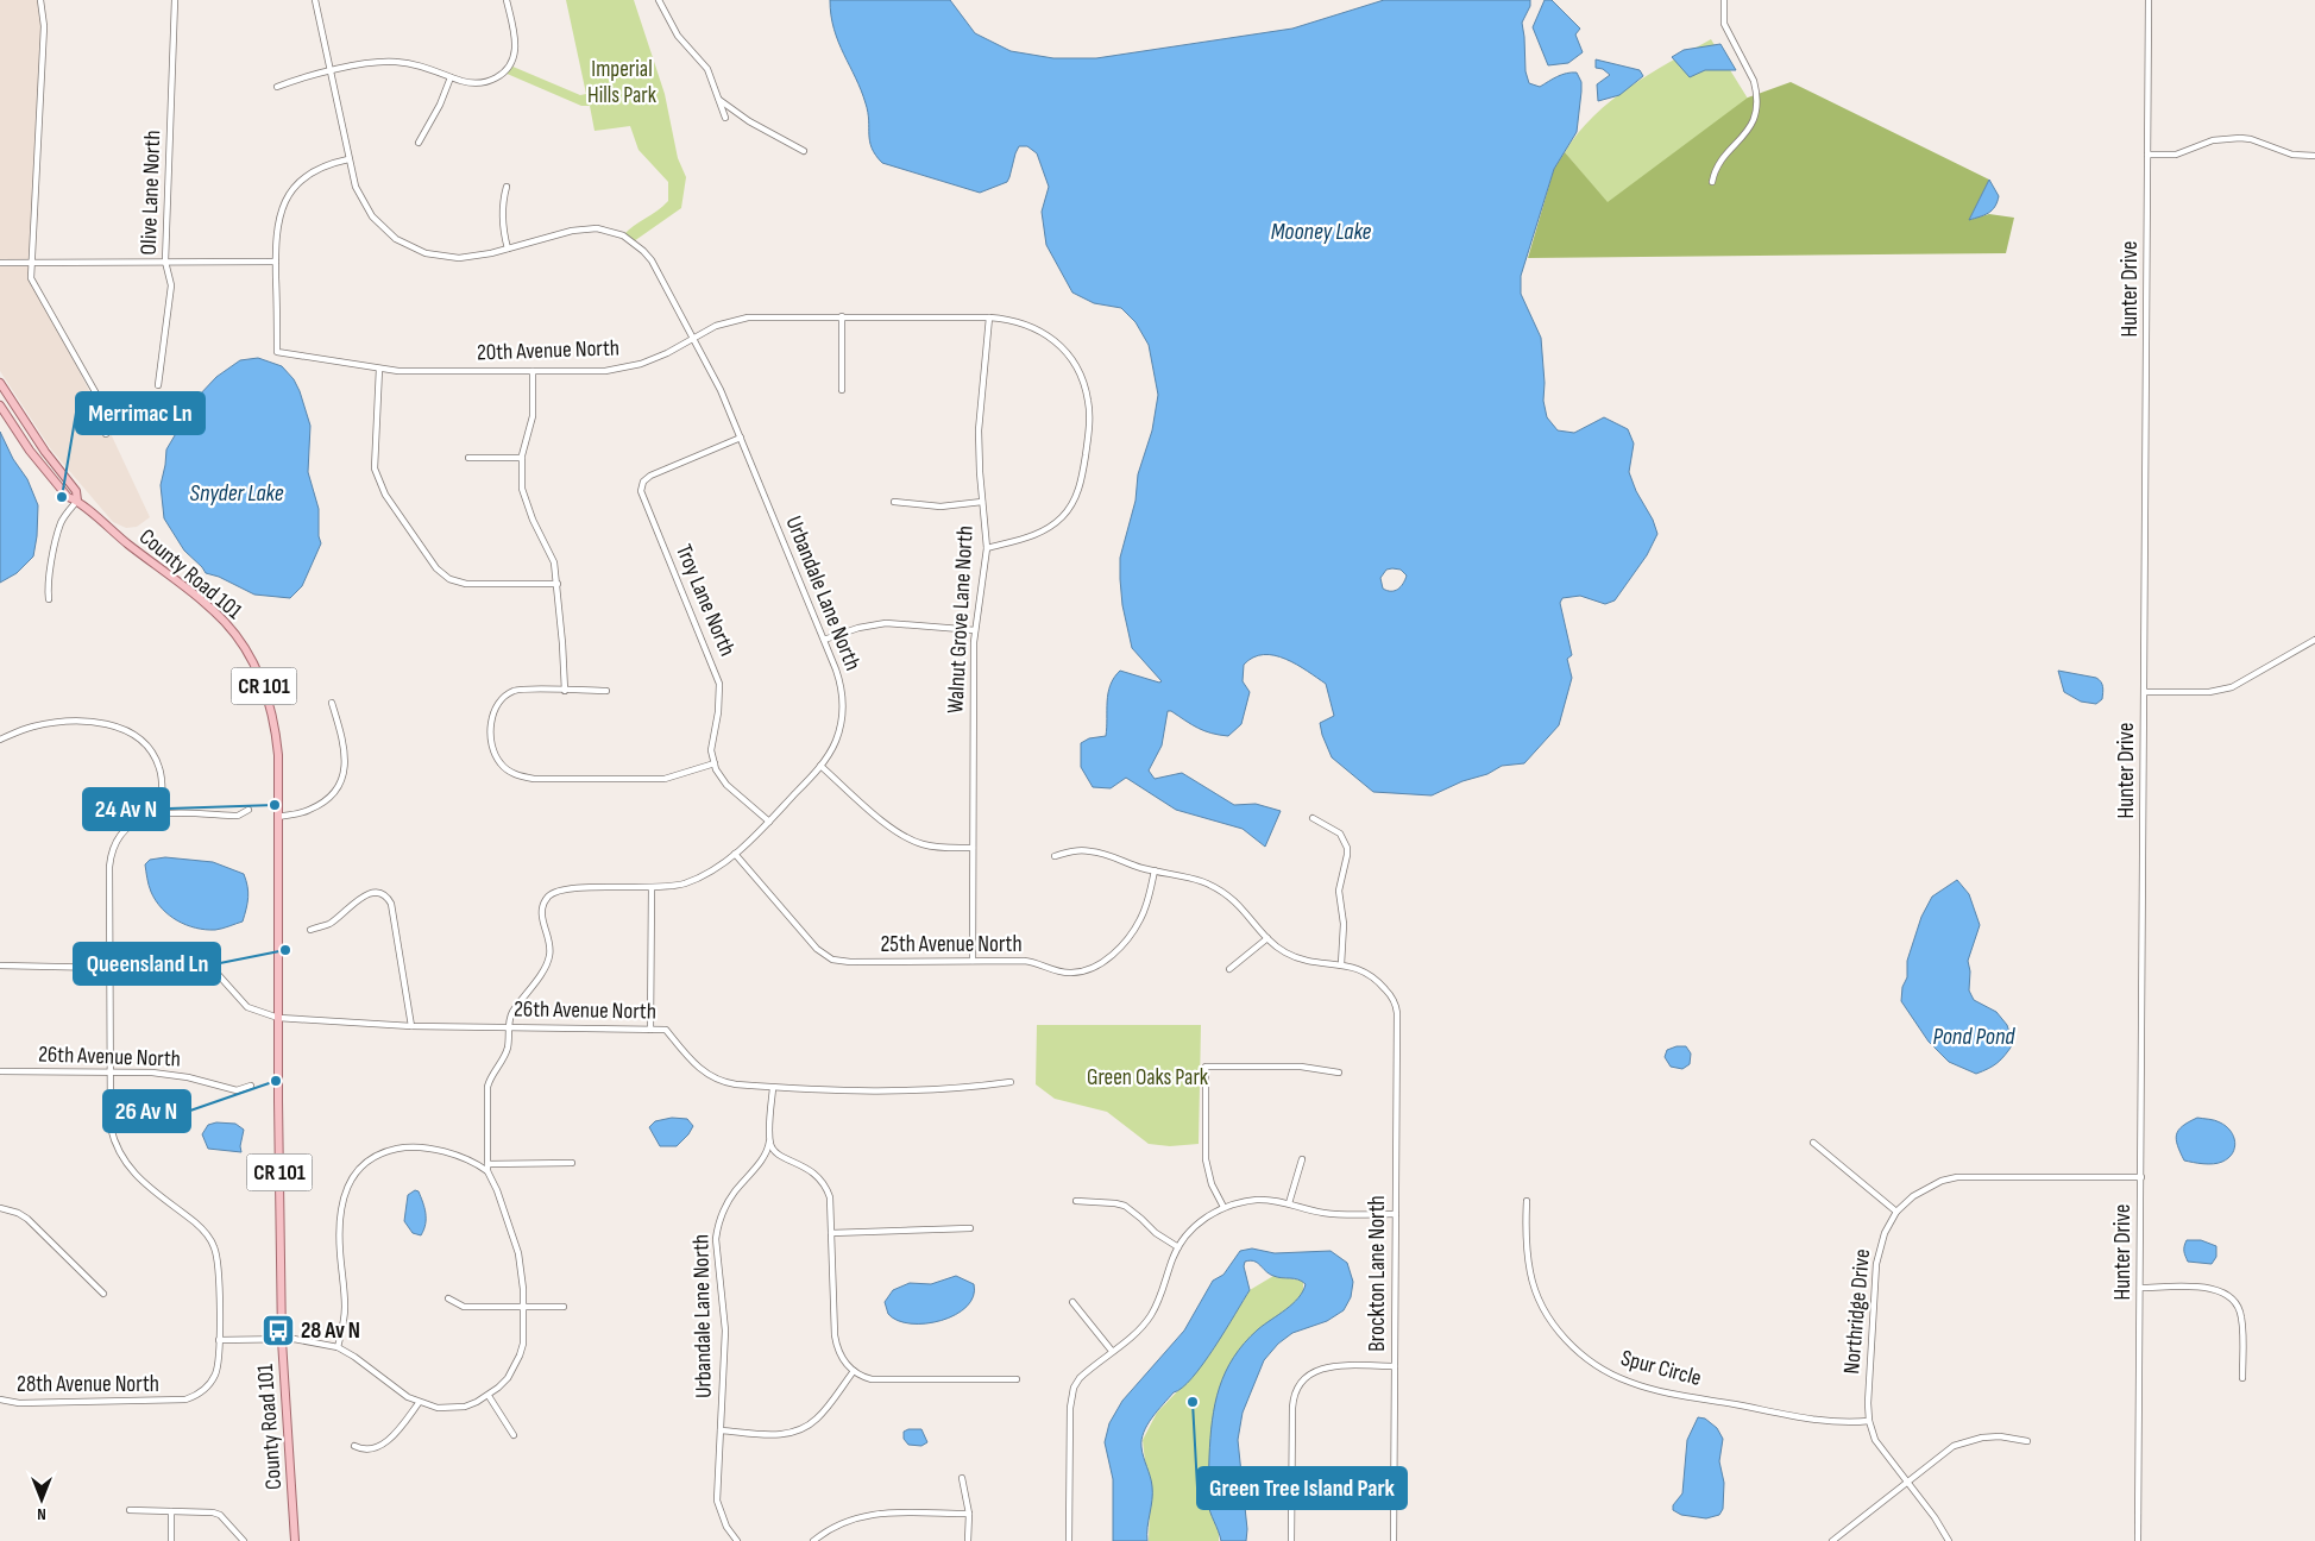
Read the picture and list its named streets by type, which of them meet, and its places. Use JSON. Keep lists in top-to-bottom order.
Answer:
{
  "streets": {
    "main road": ["County Road 101", "CR 101"],
    "street": [
      "Olive Lane North",
      "Hunter Drive",
      "20th Avenue North",
      "Urbandale Lane North",
      "Troy Lane North",
      "Walnut Grove Lane North",
      "25th Avenue North",
      "26th Avenue North",
      "Brockton Lane North",
      "Northridge Drive",
      "Spur Circle",
      "28th Avenue North"
    ]
  },
  "crossings": [
    ["Hunter Drive", "Northridge Drive"],
    ["20th Avenue North", "Urbandale Lane North"],
    ["20th Avenue North", "Walnut Grove Lane North"],
    ["County Road 101", "26th Avenue North"],
    ["Urbandale Lane North", "Troy Lane North"],
    ["Urbandale Lane North", "25th Avenue North"],
    ["Urbandale Lane North", "26th Avenue North"],
    ["Walnut Grove Lane North", "25th Avenue North"],
    ["Northridge Drive", "Spur Circle"]
  ],
  "water": ["Mooney Lake", "Snyder Lake", "Pond Pond"],
  "parks": ["Imperial Hills Park", "Green Oaks Park"],
  "places": {
    "other": [
      "Merrimac Ln",
      "24 Av N",
      "Queensland Ln",
      "26 Av N",
      "Green Tree Island Park"
    ],
    "bus stop": ["28 Av N"]
  },
  "north": "bottom"
}
